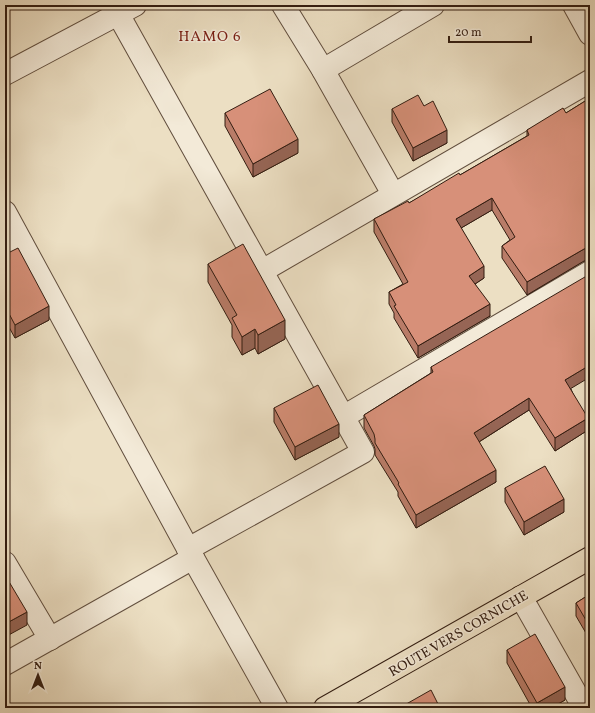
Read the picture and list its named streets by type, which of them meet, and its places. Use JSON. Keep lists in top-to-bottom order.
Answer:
{
  "streets": {
    "main road": ["ROUTE VERS CORNICHE"]
  },
  "districts": ["HAMO 6"],
  "scale_bar": "20 m",
  "north": "top"
}
